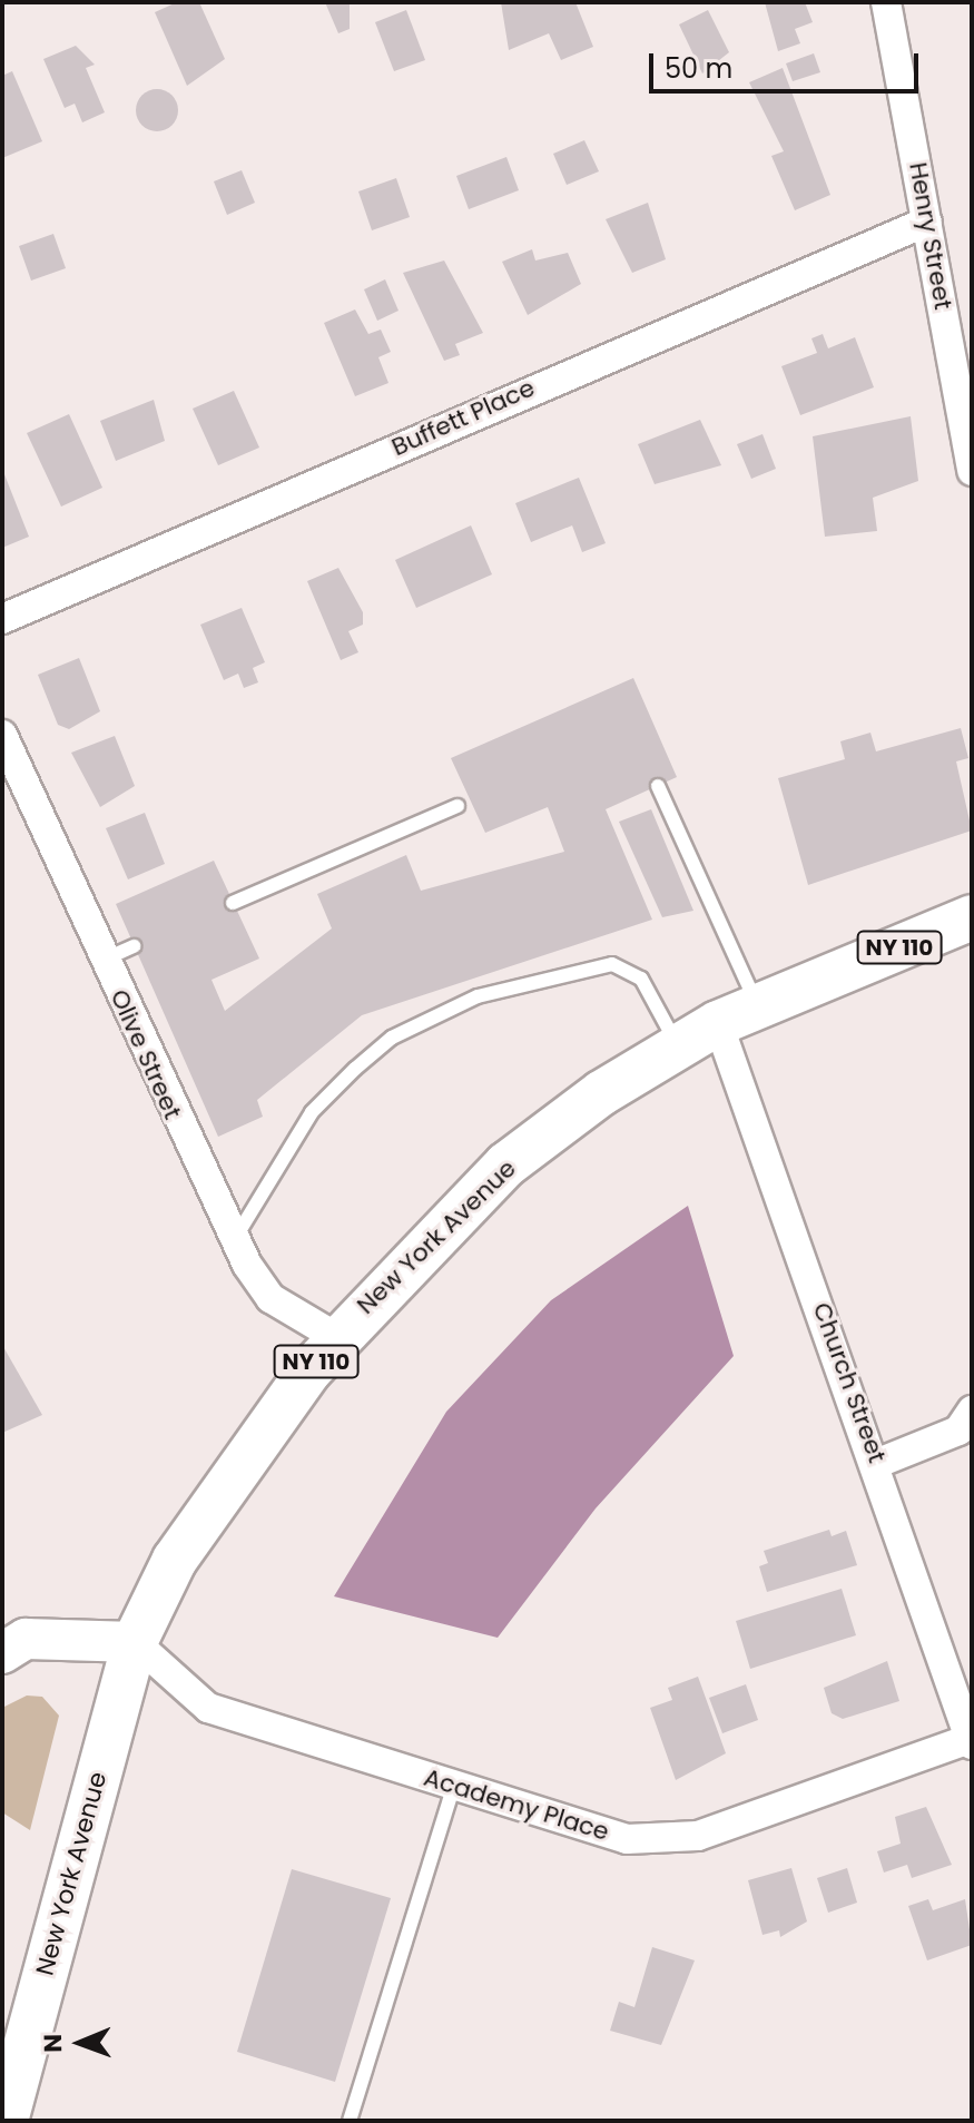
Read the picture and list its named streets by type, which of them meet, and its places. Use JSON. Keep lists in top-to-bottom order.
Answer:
{
  "streets": {
    "main road": ["NY 110", "New York Avenue"],
    "street": [
      "Henry Street",
      "Buffett Place",
      "Olive Street",
      "Church Street",
      "Academy Place"
    ]
  },
  "crossings": [
    ["Henry Street", "Buffett Place"],
    ["Olive Street", "New York Avenue"],
    ["New York Avenue", "Church Street"],
    ["New York Avenue", "Academy Place"],
    ["Church Street", "Academy Place"]
  ],
  "scale_bar": "50 m",
  "north": "left"
}
